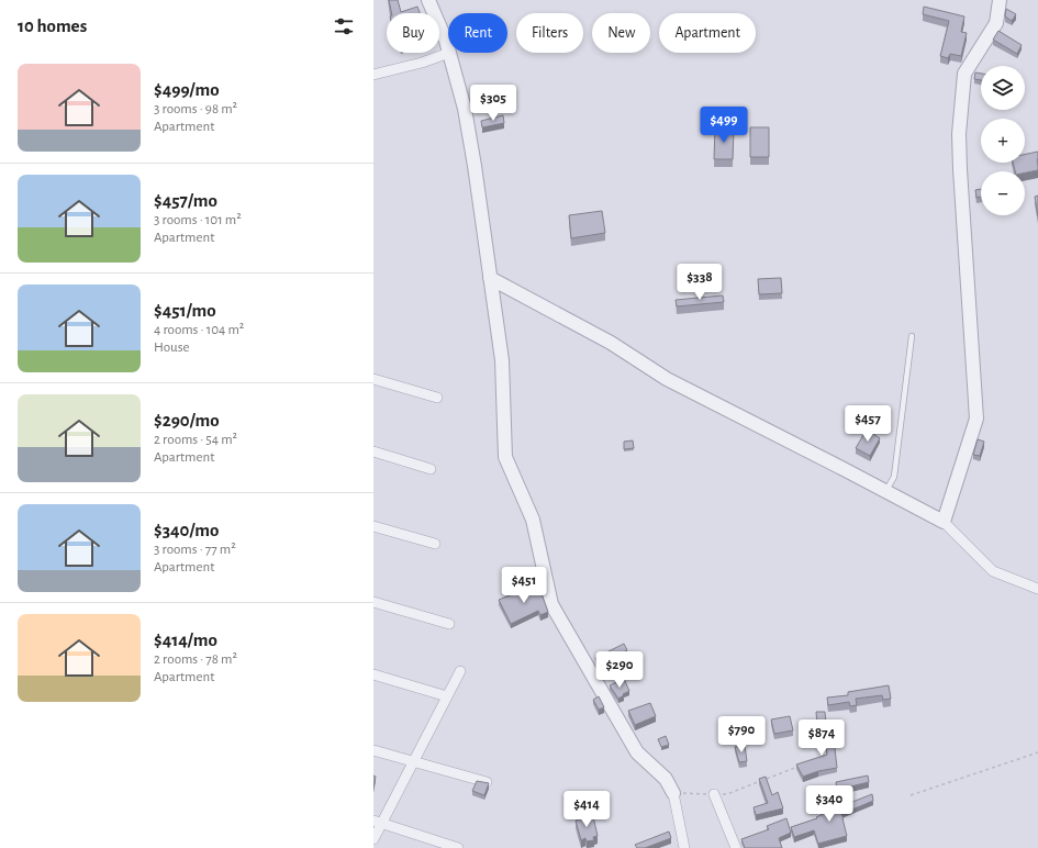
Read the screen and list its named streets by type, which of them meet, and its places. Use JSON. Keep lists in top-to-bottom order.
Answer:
{
  "page": {
    "heading": "10 homes",
    "chip": [
      "Buy",
      "Rent",
      "Filters",
      "New",
      "Apartment"
    ],
    "list": [
      {
        "name": "$499/mo",
        "note": "3 rooms · 98 m² · Apartment"
      },
      {
        "name": "$457/mo",
        "note": "3 rooms · 101 m² · Apartment"
      },
      {
        "name": "$451/mo",
        "note": "4 rooms · 104 m² · House"
      },
      {
        "name": "$290/mo",
        "note": "2 rooms · 54 m² · Apartment"
      },
      {
        "name": "$340/mo",
        "note": "3 rooms · 77 m² · Apartment"
      },
      {
        "name": "$414/mo",
        "note": "2 rooms · 78 m² · Apartment"
      }
    ],
    "map_buttons": ["+", "−"],
    "price": [
      "$305",
      "$499",
      "$338",
      "$457",
      "$451",
      "$290",
      "$790",
      "$874",
      "$340",
      "$414"
    ]
  }
}
